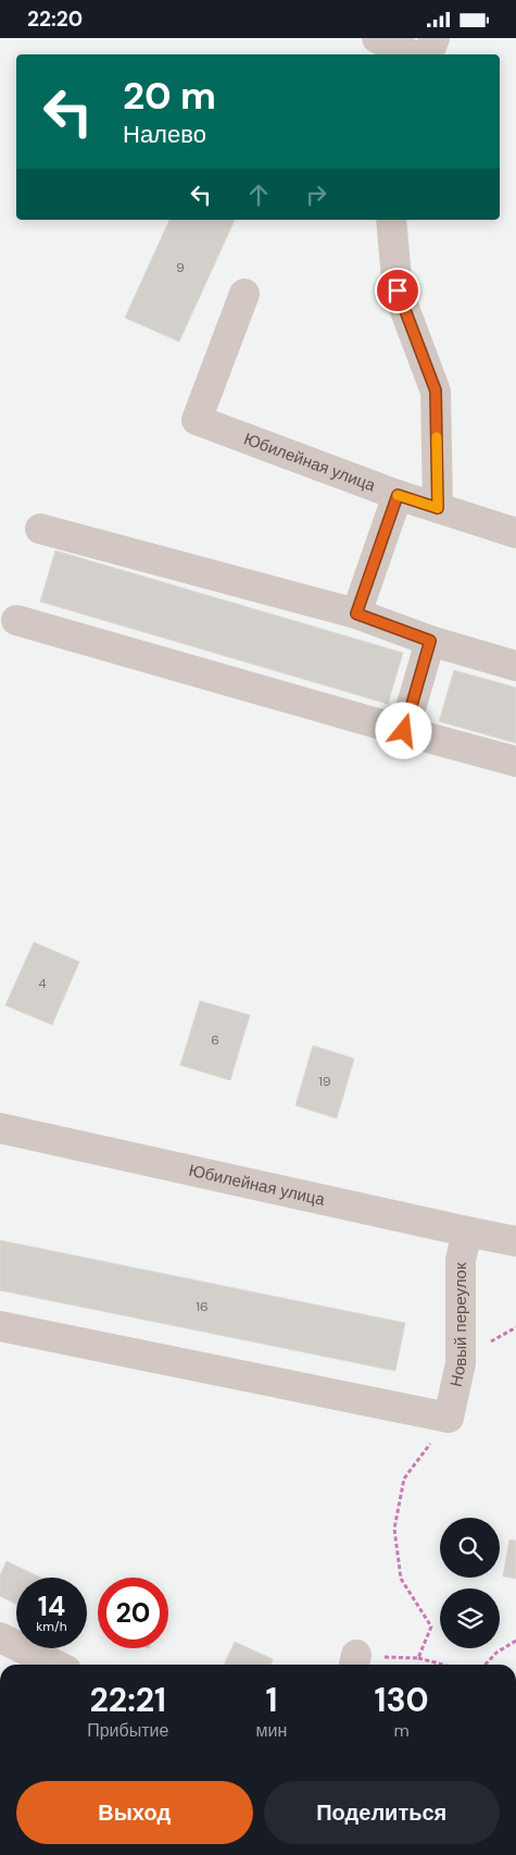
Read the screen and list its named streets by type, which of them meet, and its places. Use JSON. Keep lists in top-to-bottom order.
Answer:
{
  "streets": {
    "street": ["Юбилейная улица", "Новый переулок"]
  },
  "crossings": [
    ["Юбилейная улица", "Новый переулок"]
  ],
  "house_numbers": [
    "9",
    "4",
    "6",
    "19",
    "16"
  ],
  "page": {
    "status": "22:20",
    "turn": ["20 m", "Налево"],
    "speed": "14 km/h",
    "limit": "20",
    "eta": [
      "22:21",
      "Прибытие",
      "1",
      "мин",
      "130",
      "m"
    ],
    "buttons": ["Выход", "Поделиться"]
  }
}
